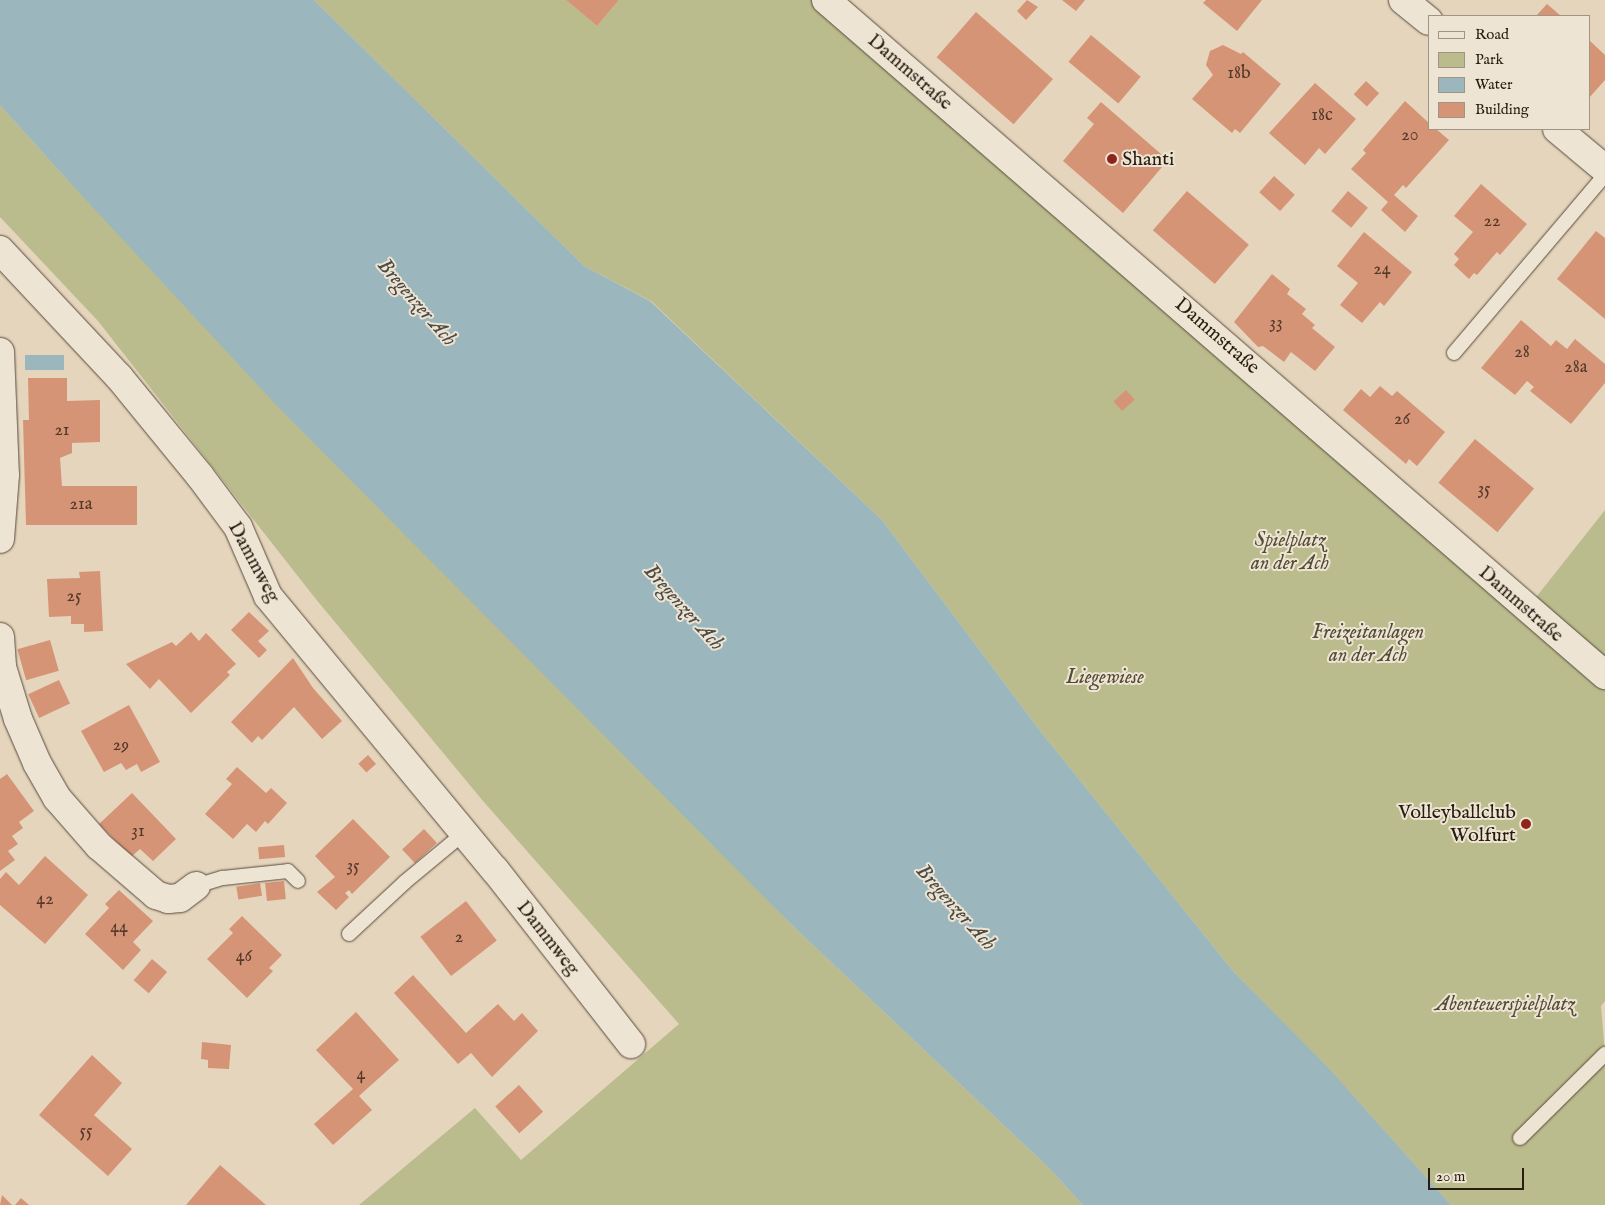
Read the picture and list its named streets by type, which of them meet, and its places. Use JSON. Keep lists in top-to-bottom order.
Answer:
{
  "streets": {
    "street": ["Dammstraße", "Dammweg"]
  },
  "water": ["Bregenzer Ach"],
  "parks": [
    "Spielplatz an der Ach",
    "Freizeitanlagen an der Ach",
    "Liegewiese",
    "Abenteuerspielplatz"
  ],
  "places": ["Shanti", "Volleyballclub Wolfurt"],
  "house_numbers": [
    "18b",
    "18c",
    "20",
    "22",
    "24",
    "33",
    "28",
    "28a",
    "26",
    "21",
    "35",
    "21a",
    "25",
    "29",
    "31",
    "35",
    "42",
    "44",
    "2",
    "46",
    "4",
    "55"
  ],
  "legend": [
    "Road",
    "Park",
    "Water",
    "Building"
  ],
  "scale_bar": "20 m"
}
